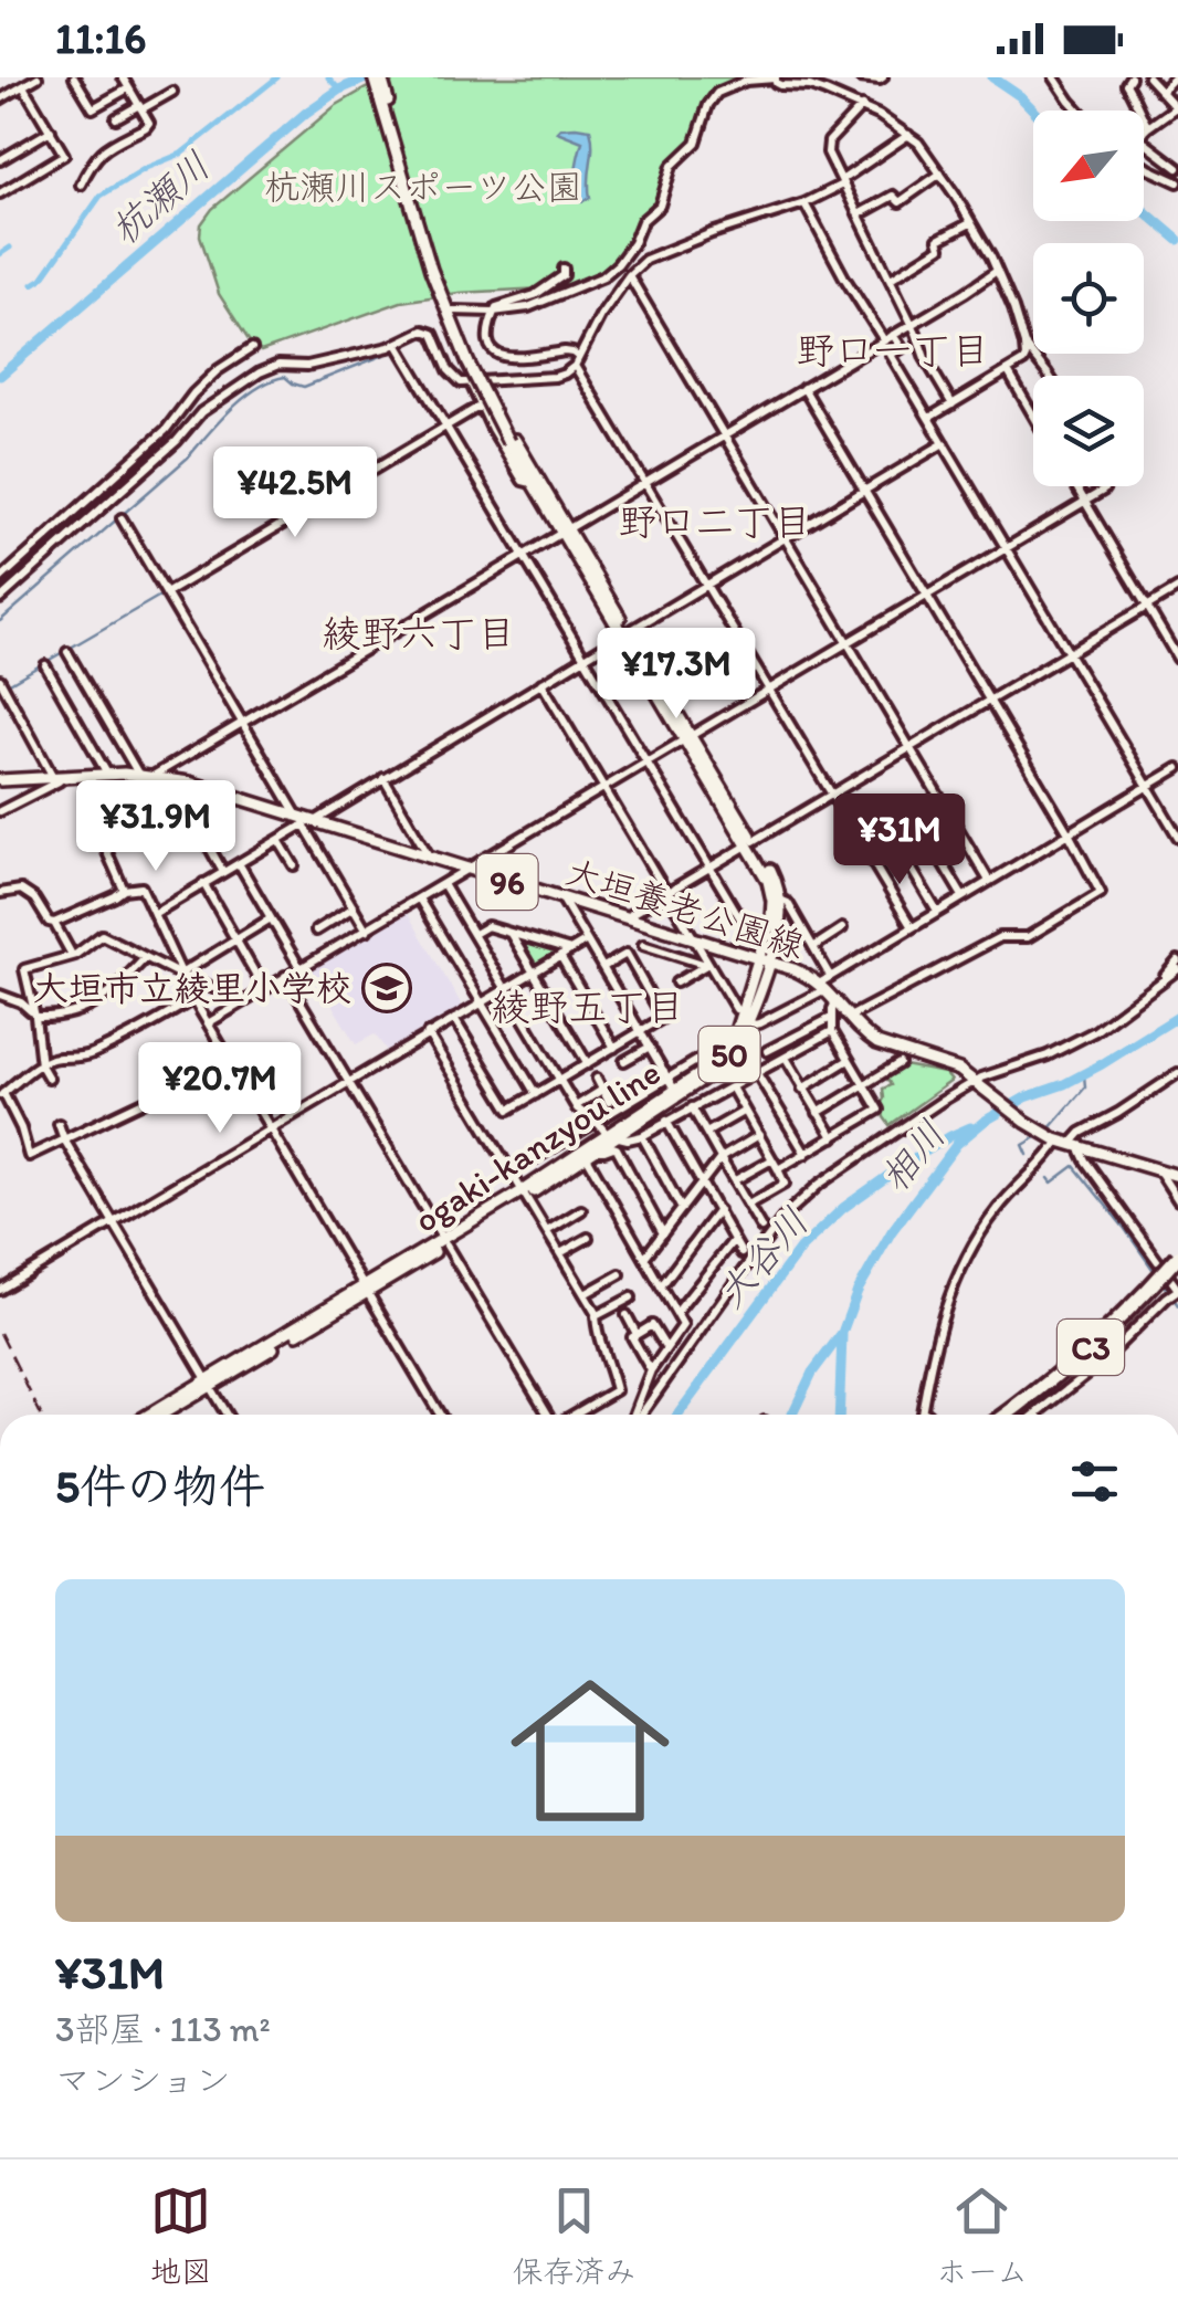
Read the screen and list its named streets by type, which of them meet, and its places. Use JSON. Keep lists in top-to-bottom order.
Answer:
{
  "streets": {
    "highway": ["C3"],
    "main road": [
      "96",
      "大垣養老公園線",
      "50",
      "ogaki-kanzyou line"
    ]
  },
  "crossings": [
    ["大垣養老公園線", "ogaki-kanzyou line"]
  ],
  "districts": [
    "野口一丁目",
    "野口二丁目",
    "綾野六丁目",
    "綾野五丁目"
  ],
  "water": ["杭瀬川", "相川", "大谷川"],
  "parks": ["杭瀬川スポーツ公園"],
  "places": {
    "school or university": ["大垣市立綾里小学校"]
  },
  "north": "bottom left",
  "page": {
    "status": "11:16",
    "price": [
      "¥42.5M",
      "¥17.3M",
      "¥31.9M",
      "¥31M",
      "¥20.7M"
    ],
    "heading": "5件の物件",
    "list": [
      {
        "name": "¥31M",
        "note": "3部屋 · 113 m² · マンション"
      }
    ],
    "tabs": ["地図", "保存済み", "ホーム"]
  }
}
